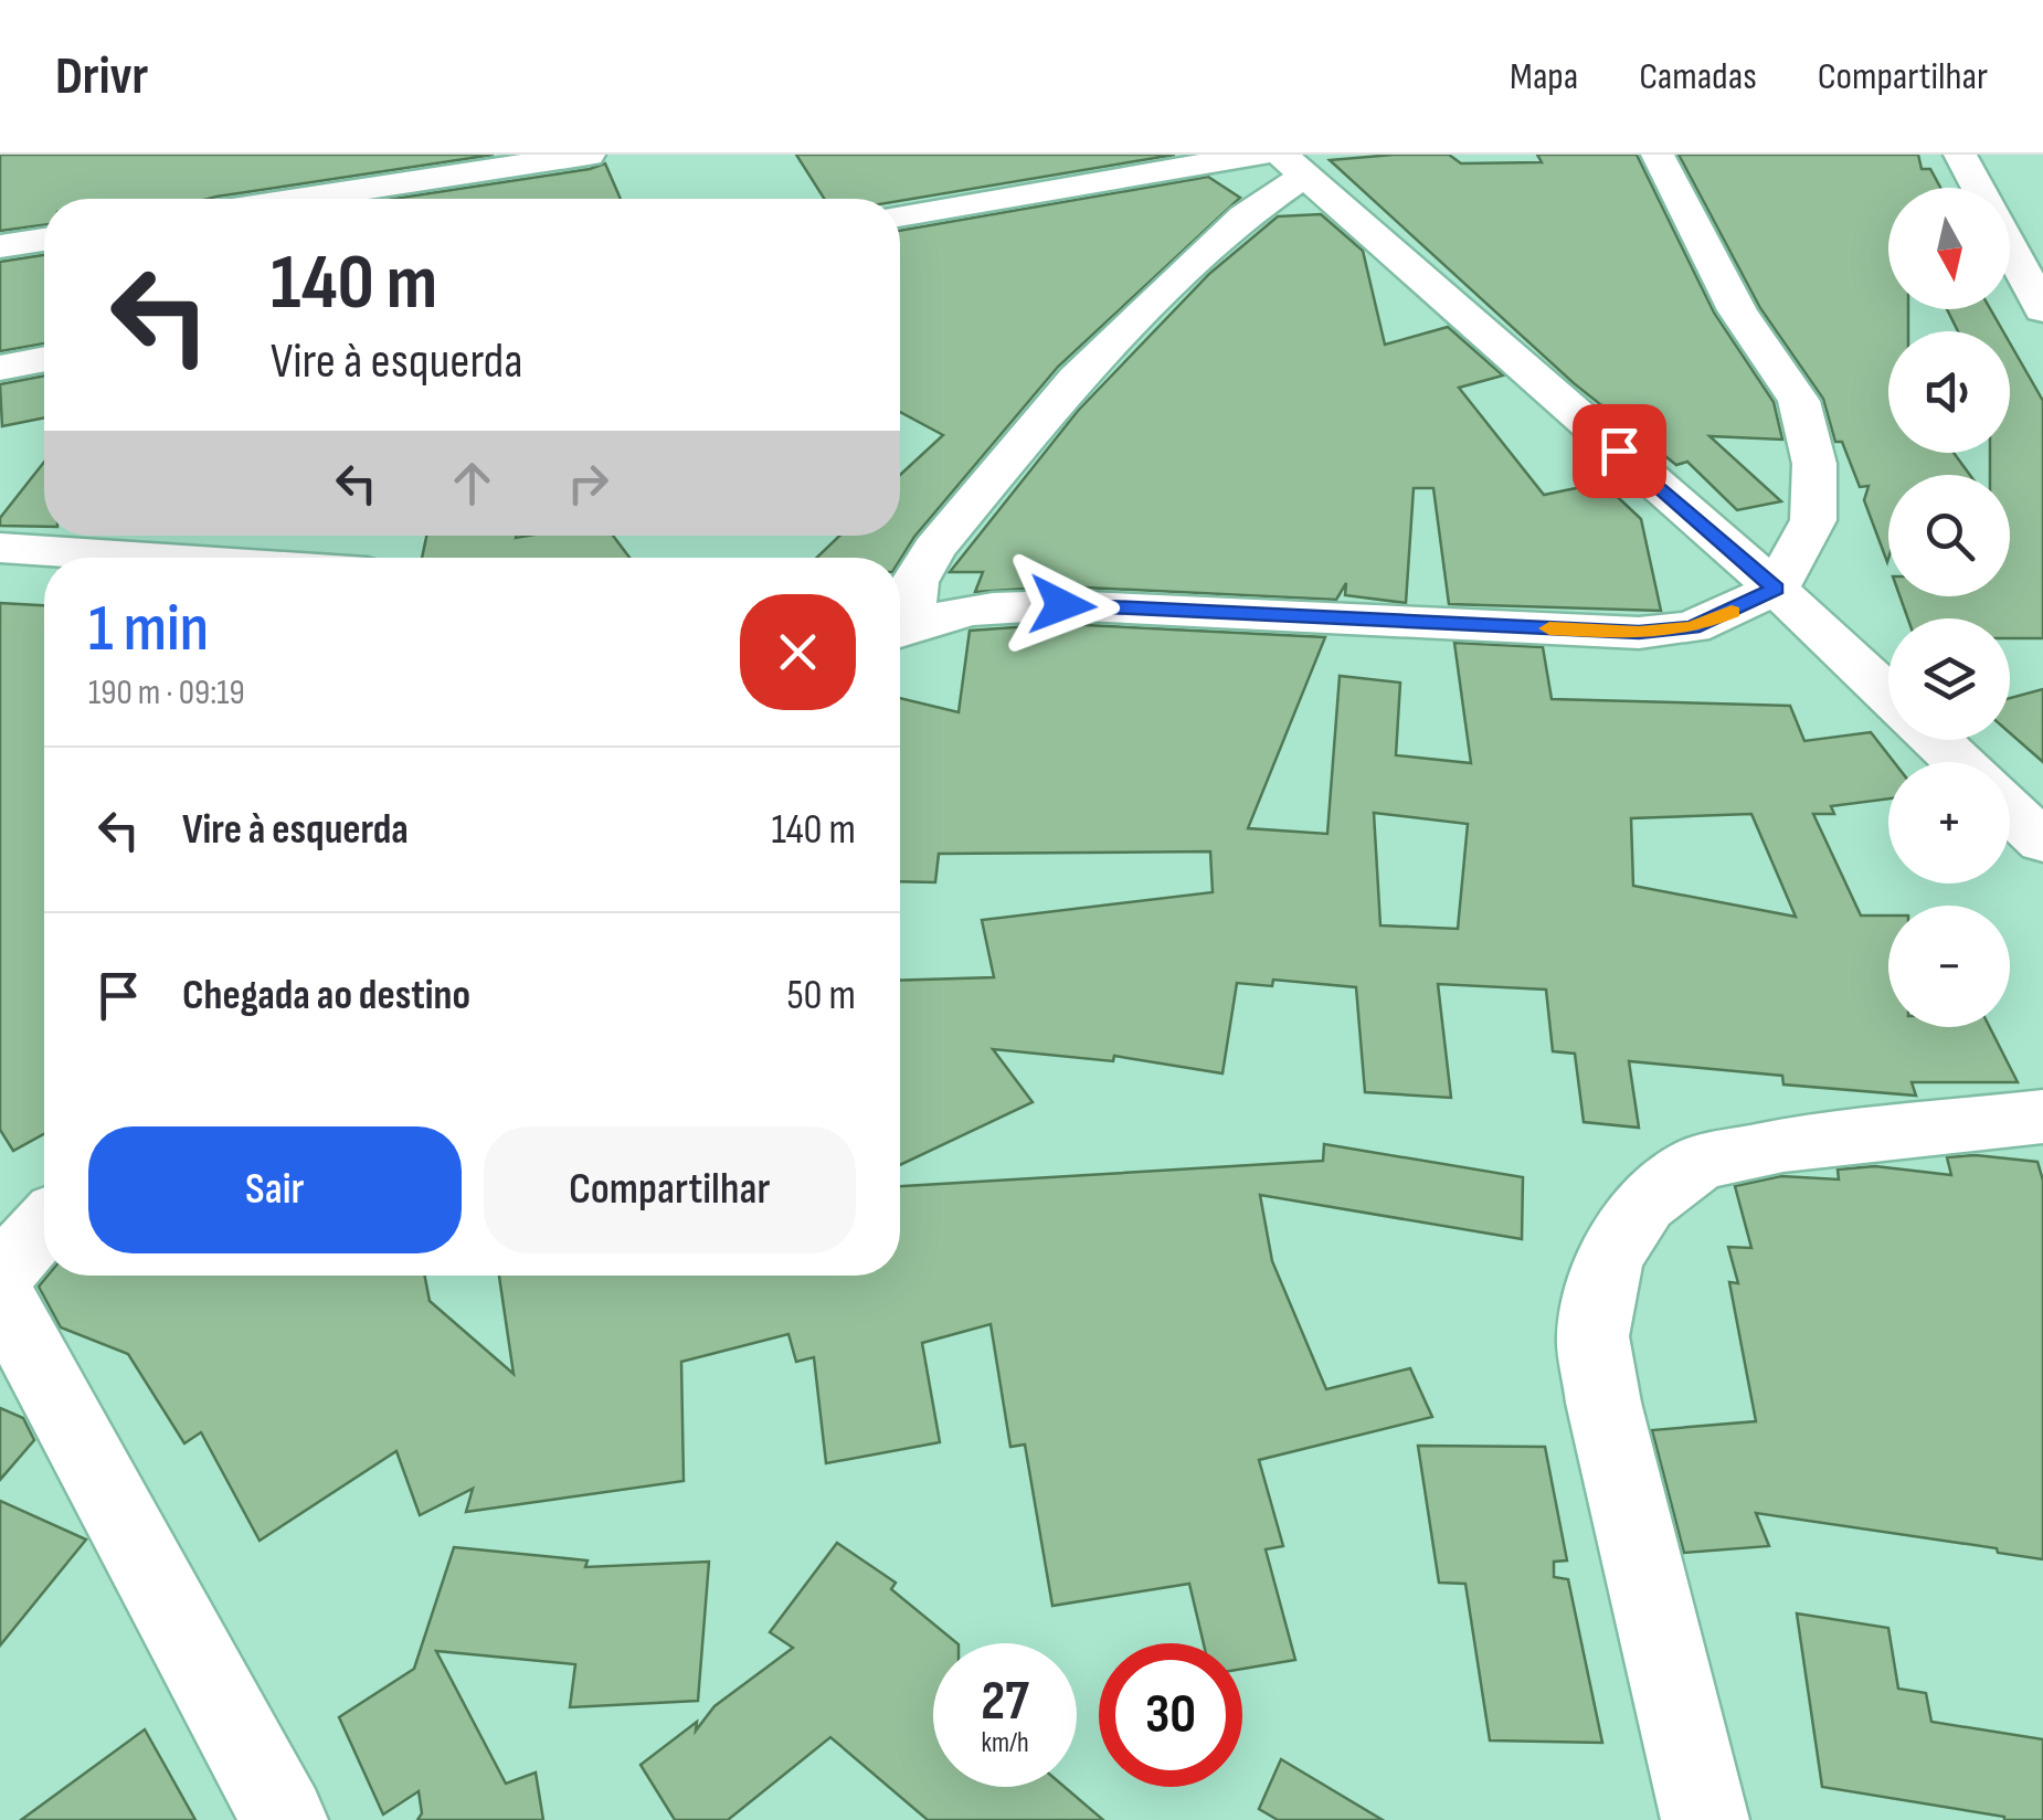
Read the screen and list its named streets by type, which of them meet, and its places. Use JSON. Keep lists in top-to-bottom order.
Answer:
{
  "north": "bottom",
  "page": {
    "header": "Drivr",
    "nav": ["Mapa", "Camadas", "Compartilhar"],
    "map_buttons": ["+", "−"],
    "turn": ["140 m", "Vire à esquerda"],
    "heading": ["1 min", "190 m · 09:19"],
    "list": [
      {
        "name": "Vire à esquerda",
        "value": "140 m"
      },
      {
        "name": "Chegada ao destino",
        "value": "50 m"
      }
    ],
    "buttons": ["Sair", "Compartilhar"],
    "speed": "27 km/h",
    "limit": "30"
  }
}
